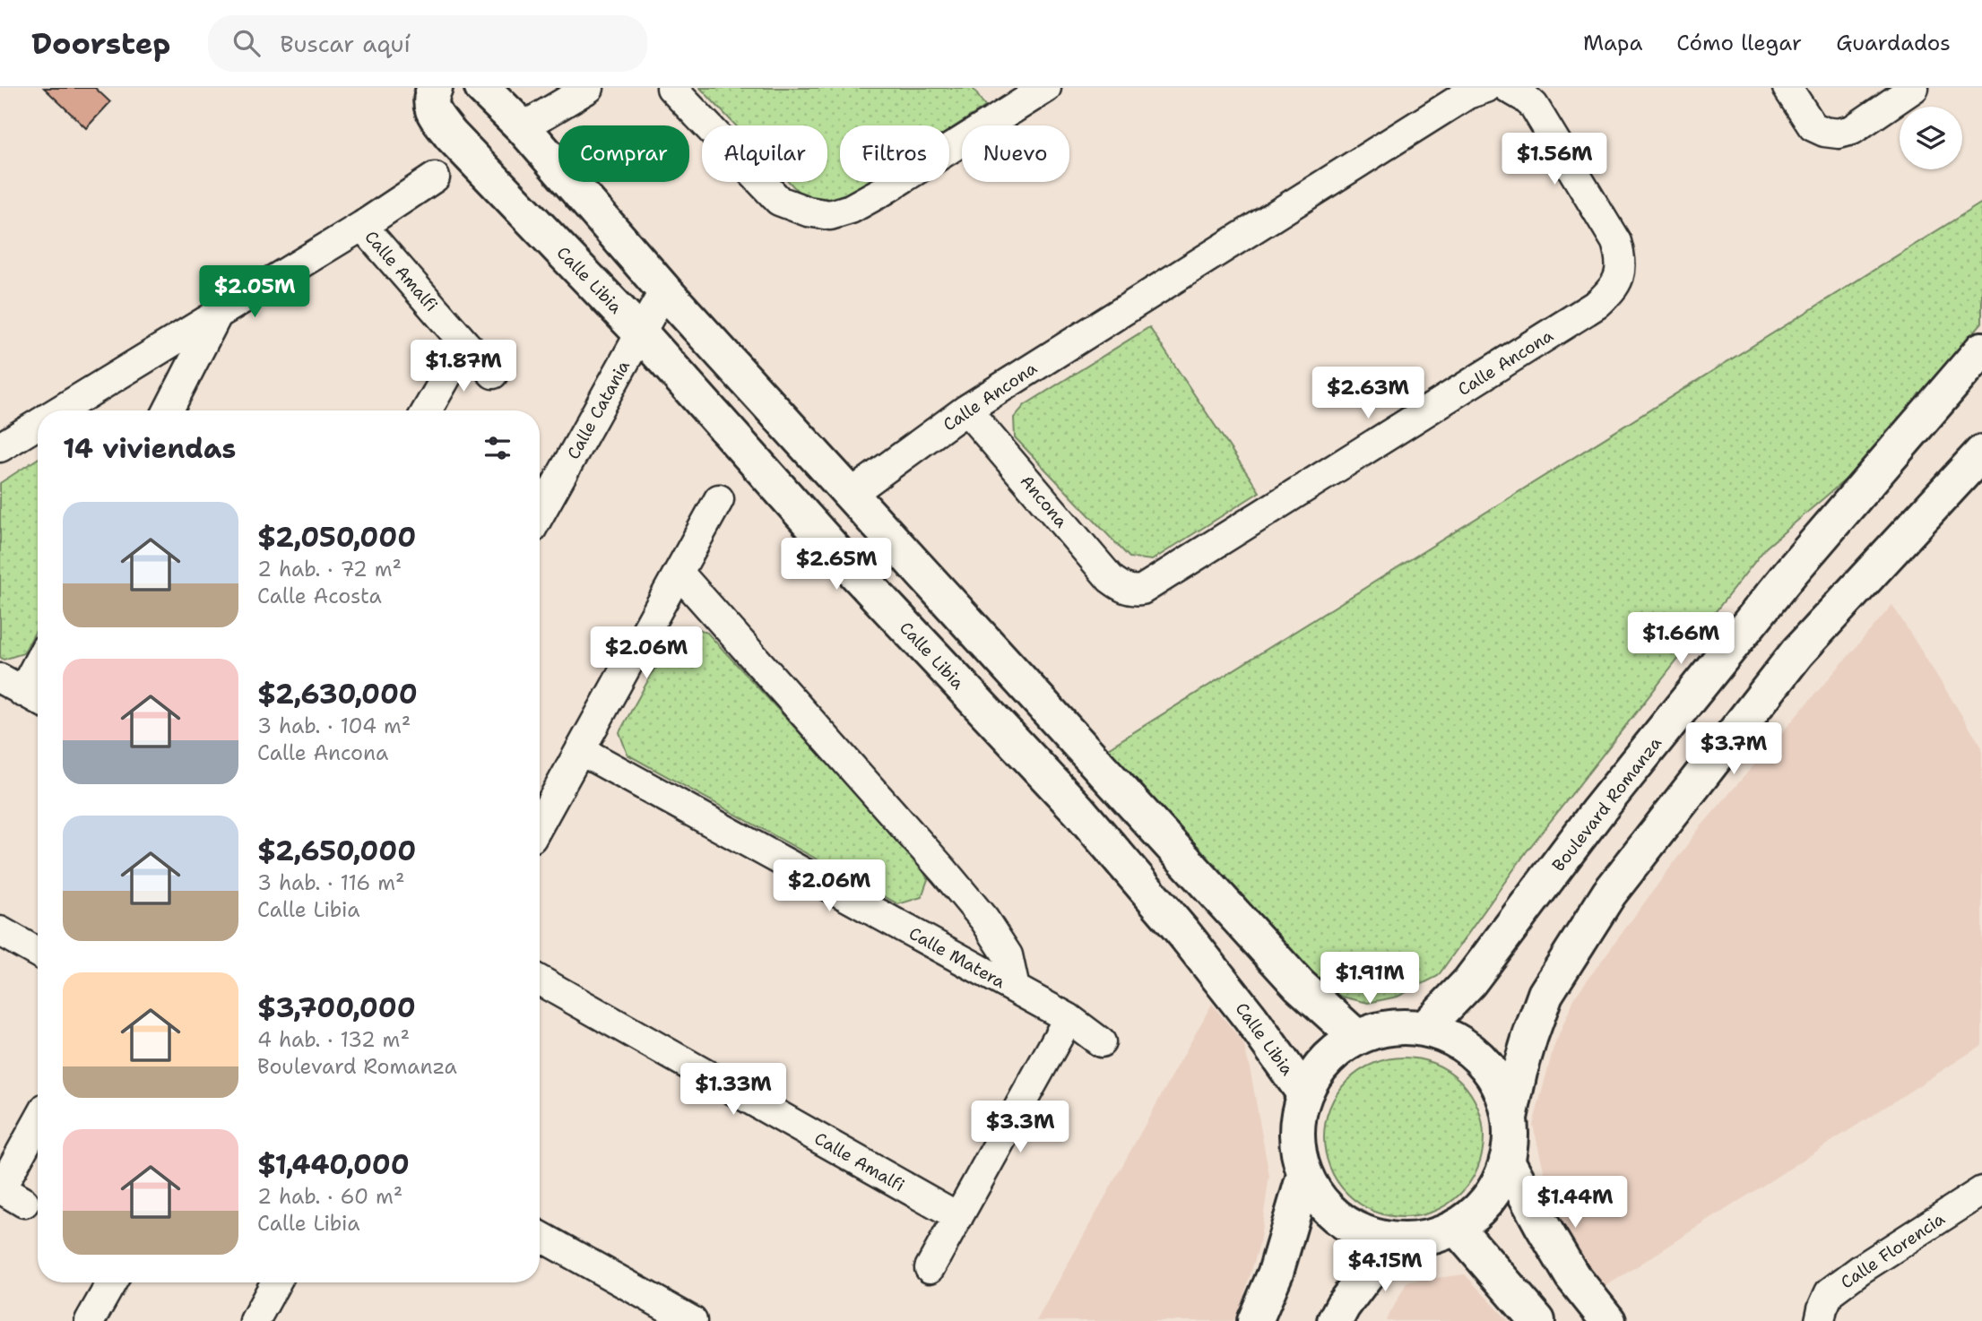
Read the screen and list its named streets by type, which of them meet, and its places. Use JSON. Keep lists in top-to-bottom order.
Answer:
{
  "streets": {
    "street": [
      "Calle Amalfi",
      "Calle Libia",
      "Calle Ancona",
      "Calle Catania",
      "Ancona",
      "Boulevard Romanza",
      "Calle Matera",
      "Calle Florencia"
    ]
  },
  "crossings": [
    ["Calle Libia", "Calle Catania"],
    ["Calle Libia", "Boulevard Romanza"],
    ["Calle Ancona", "Ancona"]
  ],
  "page": {
    "header": "Doorstep",
    "search": "Buscar aquí",
    "nav": ["Mapa", "Cómo llegar", "Guardados"],
    "chip": [
      "Comprar",
      "Alquilar",
      "Filtros",
      "Nuevo"
    ],
    "price": [
      "$1.56M",
      "$2.05M",
      "$1.87M",
      "$2.63M",
      "$2.65M",
      "$1.66M",
      "$2.06M",
      "$3.7M",
      "$2.06M",
      "$1.91M",
      "$1.33M",
      "$3.3M",
      "$1.44M",
      "$4.15M"
    ],
    "heading": "14 viviendas",
    "list": [
      {
        "name": "$2,050,000",
        "note": "2 hab. · 72 m² · Calle Acosta"
      },
      {
        "name": "$2,630,000",
        "note": "3 hab. · 104 m² · Calle Ancona"
      },
      {
        "name": "$2,650,000",
        "note": "3 hab. · 116 m² · Calle Libia"
      },
      {
        "name": "$3,700,000",
        "note": "4 hab. · 132 m² · Boulevard Romanza"
      },
      {
        "name": "$1,440,000",
        "note": "2 hab. · 60 m² · Calle Libia"
      }
    ]
  }
}
